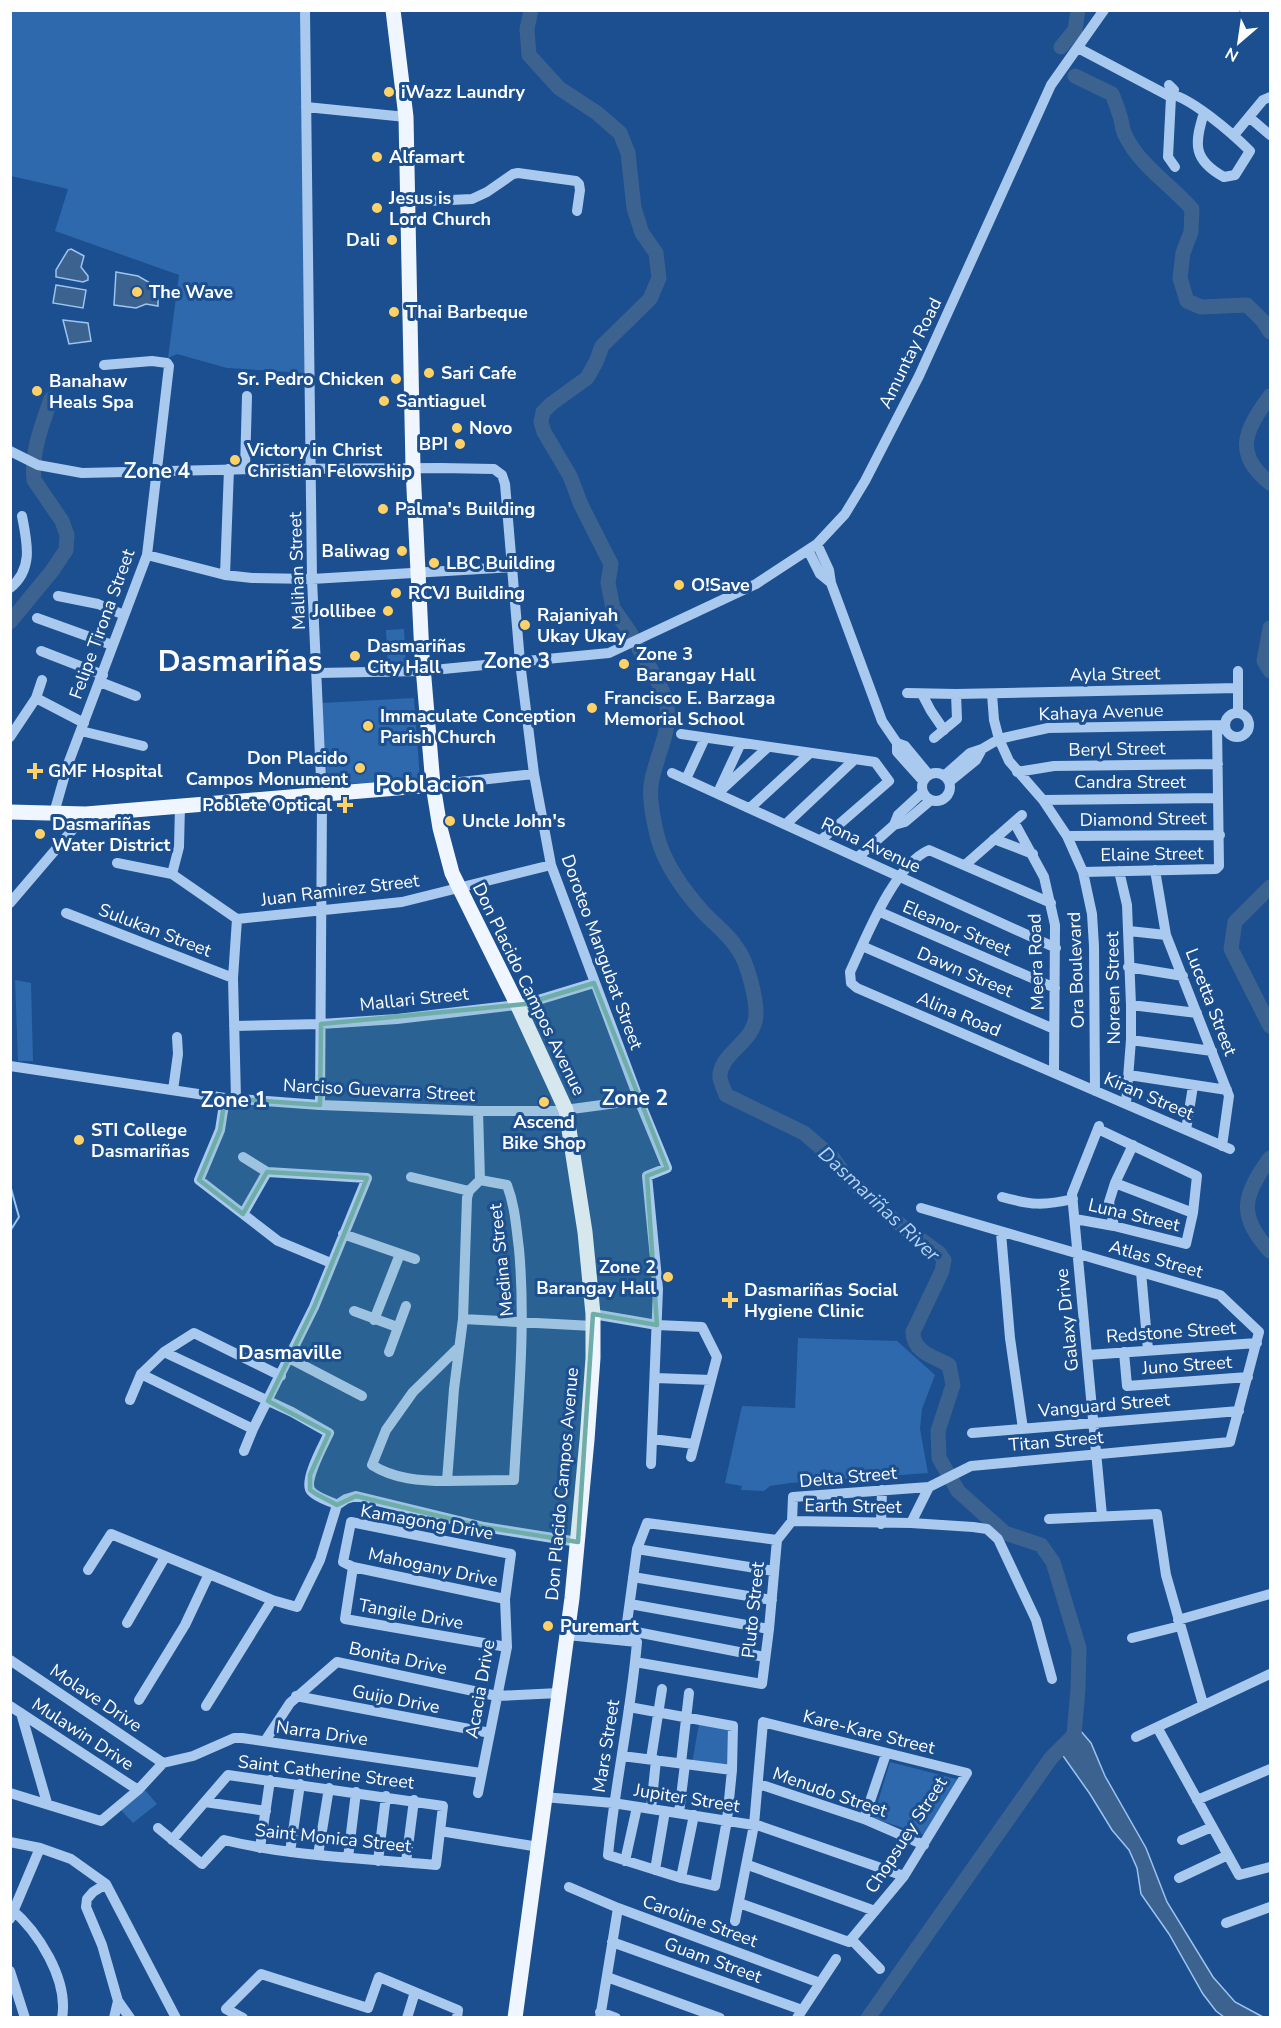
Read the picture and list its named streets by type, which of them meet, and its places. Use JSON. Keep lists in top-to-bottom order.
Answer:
{
  "streets": {
    "main road": ["Don Placido Campos Avenue"],
    "street": [
      "Amuntay Road",
      "Malihan Street",
      "Felipe Tirona Street",
      "Ayla Street",
      "Kahaya Avenue",
      "Beryl Street",
      "Candra Street",
      "Diamond Street",
      "Rona Avenue",
      "Elaine Street",
      "Juan Ramirez Street",
      "Eleanor Street",
      "Sulukan Street",
      "Doroteo Mangubat Street",
      "Meera Road",
      "Ora Boulevard",
      "Dawn Street",
      "Noreen Street",
      "Mallari Street",
      "Lucetta Street",
      "Alina Road",
      "Narciso Guevarra Street",
      "Kiran Street",
      "Luna Street",
      "Atlas Street",
      "Medina Street",
      "Galaxy Drive",
      "Redstone Street",
      "Juno Street",
      "Vanguard Street",
      "Titan Street",
      "Delta Street",
      "Earth Street",
      "Kamagong Drive",
      "Mahogany Drive",
      "Pluto Street",
      "Tangile Drive",
      "Bonita Drive",
      "Acacia Drive",
      "Molave Drive",
      "Guijo Drive",
      "Kare-Kare Street",
      "Narra Drive",
      "Mulawin Drive",
      "Mars Street",
      "Saint Catherine Street",
      "Menudo Street",
      "Jupiter Street",
      "Chopsuey Street",
      "Saint Monica Street",
      "Caroline Street",
      "Guam Street"
    ]
  },
  "crossings": [
    ["Amuntay Road", "Malihan Street"],
    ["Amuntay Road", "Doroteo Mangubat Street"],
    ["Amuntay Road", "Don Placido Campos Avenue"],
    ["Malihan Street", "Juan Ramirez Street"],
    ["Malihan Street", "Mallari Street"],
    ["Malihan Street", "Narciso Guevarra Street"],
    ["Ayla Street", "Ora Boulevard"],
    ["Kahaya Avenue", "Ora Boulevard"],
    ["Beryl Street", "Ora Boulevard"],
    ["Candra Street", "Ora Boulevard"],
    ["Diamond Street", "Elaine Street"],
    ["Diamond Street", "Ora Boulevard"],
    ["Rona Avenue", "Meera Road"],
    ["Elaine Street", "Ora Boulevard"],
    ["Elaine Street", "Noreen Street"],
    ["Elaine Street", "Lucetta Street"],
    ["Juan Ramirez Street", "Doroteo Mangubat Street"],
    ["Juan Ramirez Street", "Don Placido Campos Avenue"],
    ["Eleanor Street", "Meera Road"],
    ["Doroteo Mangubat Street", "Don Placido Campos Avenue"],
    ["Doroteo Mangubat Street", "Mallari Street"],
    ["Doroteo Mangubat Street", "Narciso Guevarra Street"],
    ["Doroteo Mangubat Street", "Medina Street"],
    ["Meera Road", "Dawn Street"],
    ["Meera Road", "Alina Road"],
    ["Meera Road", "Kiran Street"],
    ["Ora Boulevard", "Kiran Street"],
    ["Dawn Street", "Alina Road"],
    ["Noreen Street", "Kiran Street"],
    ["Don Placido Campos Avenue", "Mallari Street"],
    ["Don Placido Campos Avenue", "Narciso Guevarra Street"],
    ["Don Placido Campos Avenue", "Medina Street"],
    ["Don Placido Campos Avenue", "Bonita Drive"],
    ["Don Placido Campos Avenue", "Jupiter Street"],
    ["Lucetta Street", "Kiran Street"],
    ["Alina Road", "Kiran Street"],
    ["Narciso Guevarra Street", "Medina Street"],
    ["Luna Street", "Galaxy Drive"],
    ["Atlas Street", "Galaxy Drive"],
    ["Atlas Street", "Redstone Street"],
    ["Galaxy Drive", "Redstone Street"],
    ["Galaxy Drive", "Vanguard Street"],
    ["Galaxy Drive", "Titan Street"],
    ["Redstone Street", "Juno Street"],
    ["Vanguard Street", "Titan Street"],
    ["Titan Street", "Delta Street"],
    ["Delta Street", "Earth Street"],
    ["Earth Street", "Pluto Street"],
    ["Kamagong Drive", "Mahogany Drive"],
    ["Kamagong Drive", "Tangile Drive"],
    ["Kamagong Drive", "Acacia Drive"],
    ["Mahogany Drive", "Tangile Drive"],
    ["Mahogany Drive", "Acacia Drive"],
    ["Pluto Street", "Mars Street"],
    ["Tangile Drive", "Acacia Drive"],
    ["Bonita Drive", "Acacia Drive"],
    ["Bonita Drive", "Guijo Drive"],
    ["Bonita Drive", "Narra Drive"],
    ["Acacia Drive", "Guijo Drive"],
    ["Acacia Drive", "Narra Drive"],
    ["Molave Drive", "Narra Drive"],
    ["Kare-Kare Street", "Menudo Street"],
    ["Kare-Kare Street", "Chopsuey Street"],
    ["Mars Street", "Jupiter Street"],
    ["Saint Catherine Street", "Saint Monica Street"],
    ["Menudo Street", "Chopsuey Street"],
    ["Jupiter Street", "Chopsuey Street"]
  ],
  "districts": [
    "Zone 4",
    "Dasmariñas",
    "Zone 3",
    "Poblacion",
    "Zone 2",
    "Zone 1",
    "Dasmaville"
  ],
  "water": ["Dasmariñas River"],
  "places": {
    "other": [
      "iWazz Laundry",
      "Alfamart",
      "Jesus is Lord Church",
      "Dali",
      "The Wave",
      "Thai Barbeque",
      "Sari Cafe",
      "Sr. Pedro Chicken",
      "Banahaw Heals Spa",
      "Santiaguel",
      "Novo",
      "BPI",
      "Victory in Christ Christian Felowship",
      "Palma's Building",
      "Baliwag",
      "LBC Building",
      "O!Save",
      "RCVJ Building",
      "Jollibee",
      "Rajaniyah Ukay Ukay",
      "Dasmariñas City Hall",
      "Zone 3 Barangay Hall",
      "Francisco E. Barzaga Memorial School",
      "Immaculate Conception Parish Church",
      "Don Placido Campos Monument",
      "Uncle John's",
      "Dasmariñas Water District",
      "Ascend Bike Shop",
      "STI College Dasmariñas",
      "Zone 2 Barangay Hall",
      "Puremart"
    ],
    "health": ["GMF Hospital", "Poblete Optical", "Dasmariñas Social Hygiene Clinic"]
  },
  "north": "bottom left"
}
